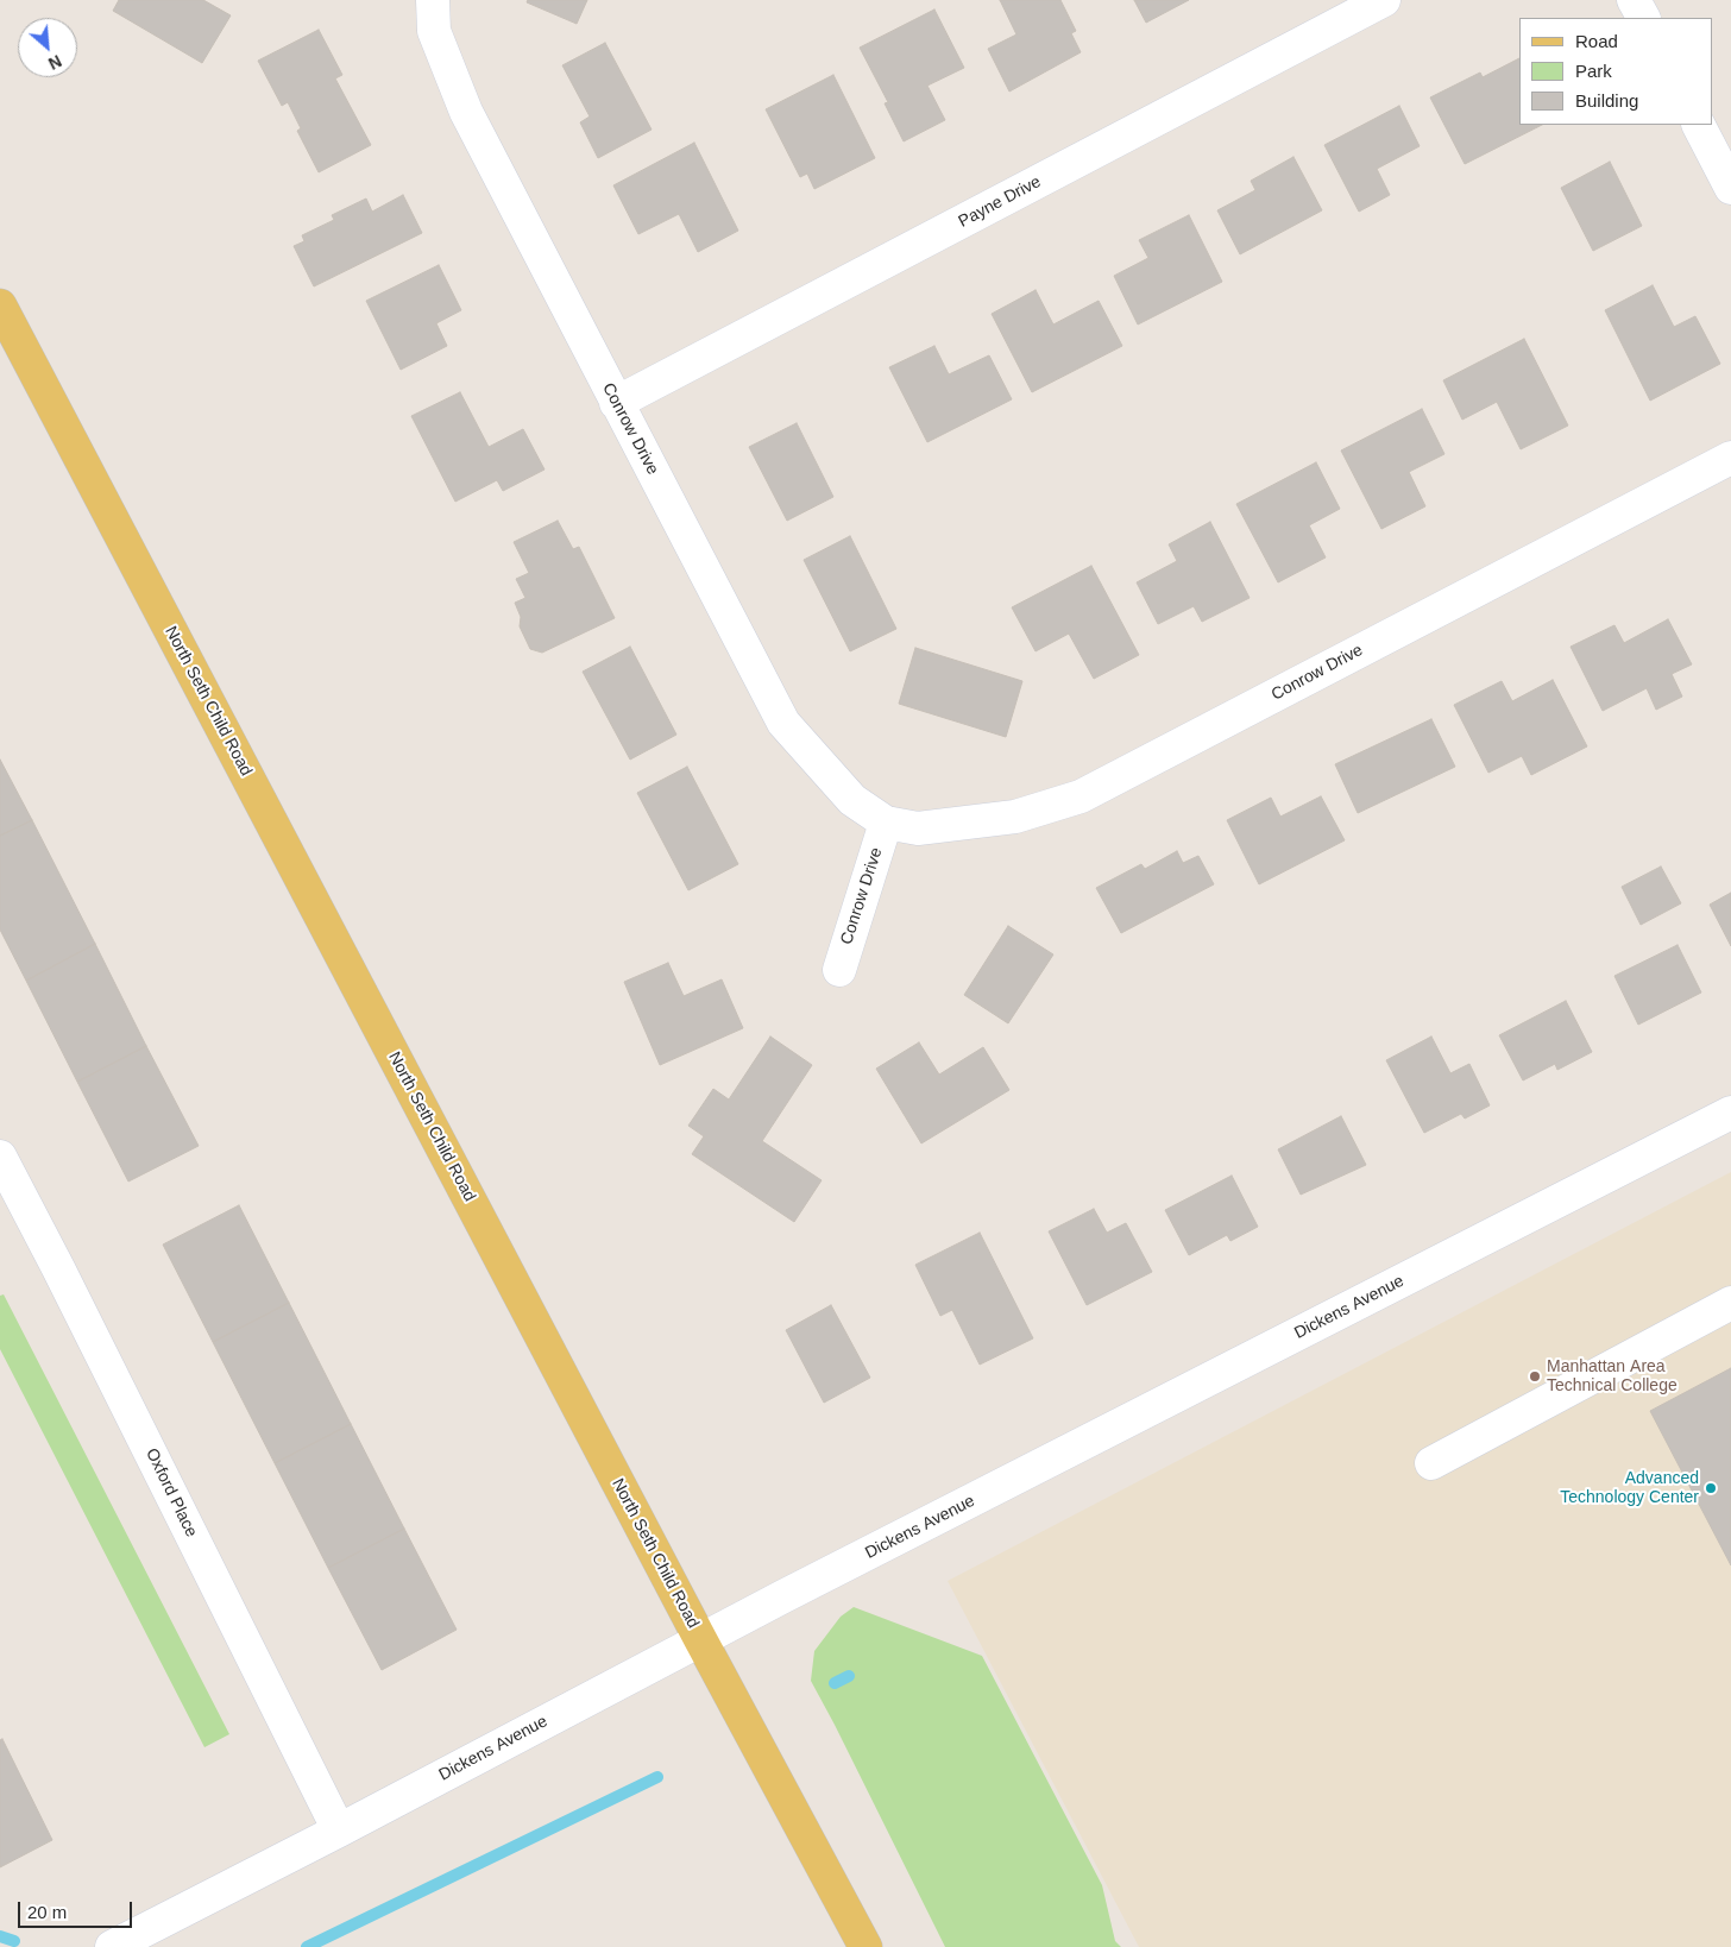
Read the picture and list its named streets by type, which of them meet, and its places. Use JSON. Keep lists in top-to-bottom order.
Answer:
{
  "streets": {
    "main road": ["North Seth Child Road"],
    "street": [
      "Payne Drive",
      "Conrow Drive",
      "Dickens Avenue",
      "Oxford Place"
    ]
  },
  "crossings": [
    ["Payne Drive", "Conrow Drive"],
    ["North Seth Child Road", "Dickens Avenue"],
    ["Dickens Avenue", "Oxford Place"]
  ],
  "places": ["Manhattan Area Technical College", "Advanced Technology Center"],
  "legend": ["Road", "Park", "Building"],
  "scale_bar": "20 m",
  "north": "bottom right"
}
